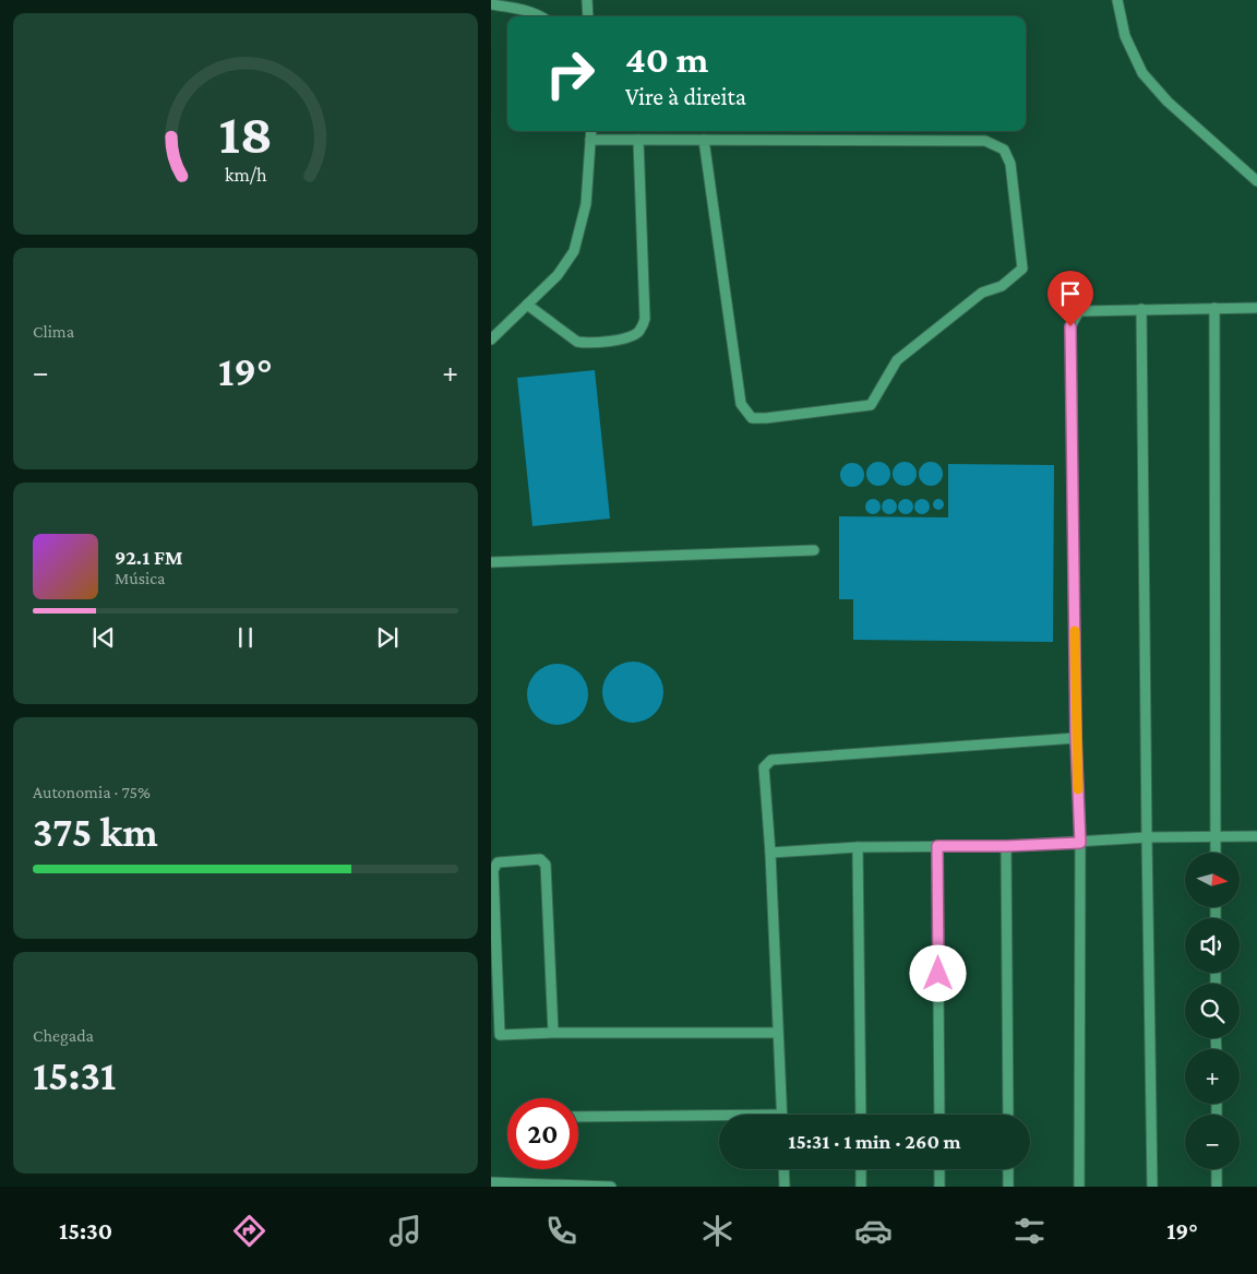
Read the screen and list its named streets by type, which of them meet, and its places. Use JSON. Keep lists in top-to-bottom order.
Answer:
{
  "north": "right",
  "page": {
    "turn": ["40 m", "Vire à direita"],
    "tile": [
      "Clima",
      ["Autonomia · 75%", "375 km"],
      ["Chegada", "15:31"]
    ],
    "heat": ["−", "19°", "+"],
    "song": ["92.1 FM", "Música"],
    "map_buttons": ["+", "−"],
    "limit": "20",
    "trip": "15:31 · 1 min · 260 m",
    "tabs": ["15:30", "19°"],
    "gauge": ["18", "km/h"]
  }
}
